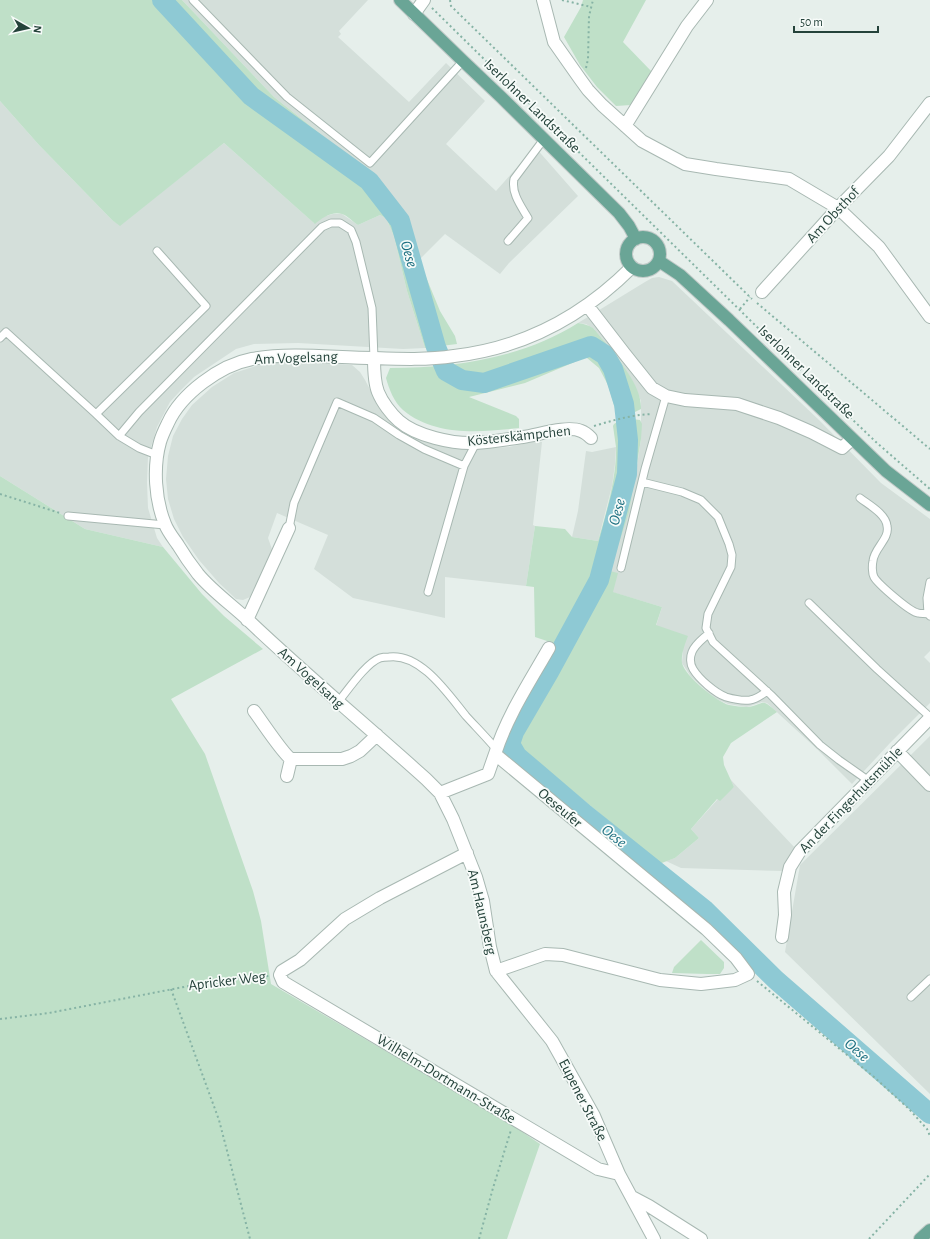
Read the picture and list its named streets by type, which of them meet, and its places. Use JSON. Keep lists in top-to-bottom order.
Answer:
{
  "streets": {
    "main road": ["Iserlohner Landstraße"],
    "street": [
      "Am Obsthof",
      "Am Vogelsang",
      "Kösterskämpchen",
      "An der Fingerhutsmühle",
      "Oeseufer",
      "Am Haunsberg",
      "Apricker Weg",
      "Wilhelm-Dortmann-Straße",
      "Eupener Straße"
    ]
  },
  "crossings": [
    ["Iserlohner Landstraße", "Am Vogelsang"],
    ["Am Vogelsang", "Kösterskämpchen"],
    ["Am Vogelsang", "Am Haunsberg"],
    ["Oeseufer", "Am Haunsberg"],
    ["Am Haunsberg", "Apricker Weg"],
    ["Am Haunsberg", "Eupener Straße"],
    ["Apricker Weg", "Wilhelm-Dortmann-Straße"],
    ["Wilhelm-Dortmann-Straße", "Eupener Straße"]
  ],
  "water": ["Oese"],
  "scale_bar": "50 m",
  "north": "right"
}
